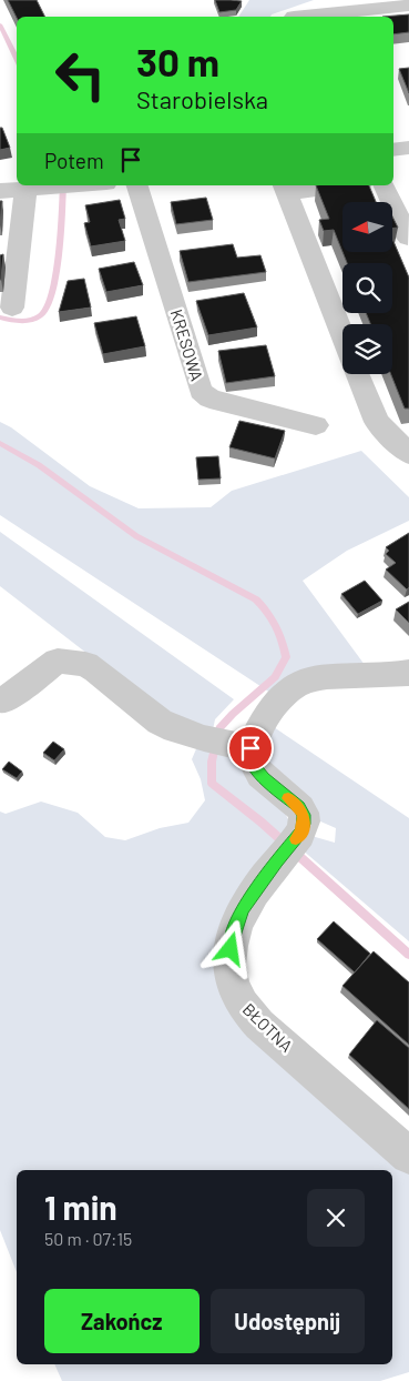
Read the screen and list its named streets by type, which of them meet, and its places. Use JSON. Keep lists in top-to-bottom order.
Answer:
{
  "streets": {
    "street": ["KRESOWA", "BŁOTNA"]
  },
  "north": "left",
  "page": {
    "turn": ["30 m", "Starobielska"],
    "then": "Potem",
    "heading": ["1 min", "50 m · 07:15"],
    "buttons": ["Zakończ", "Udostępnij"]
  }
}
